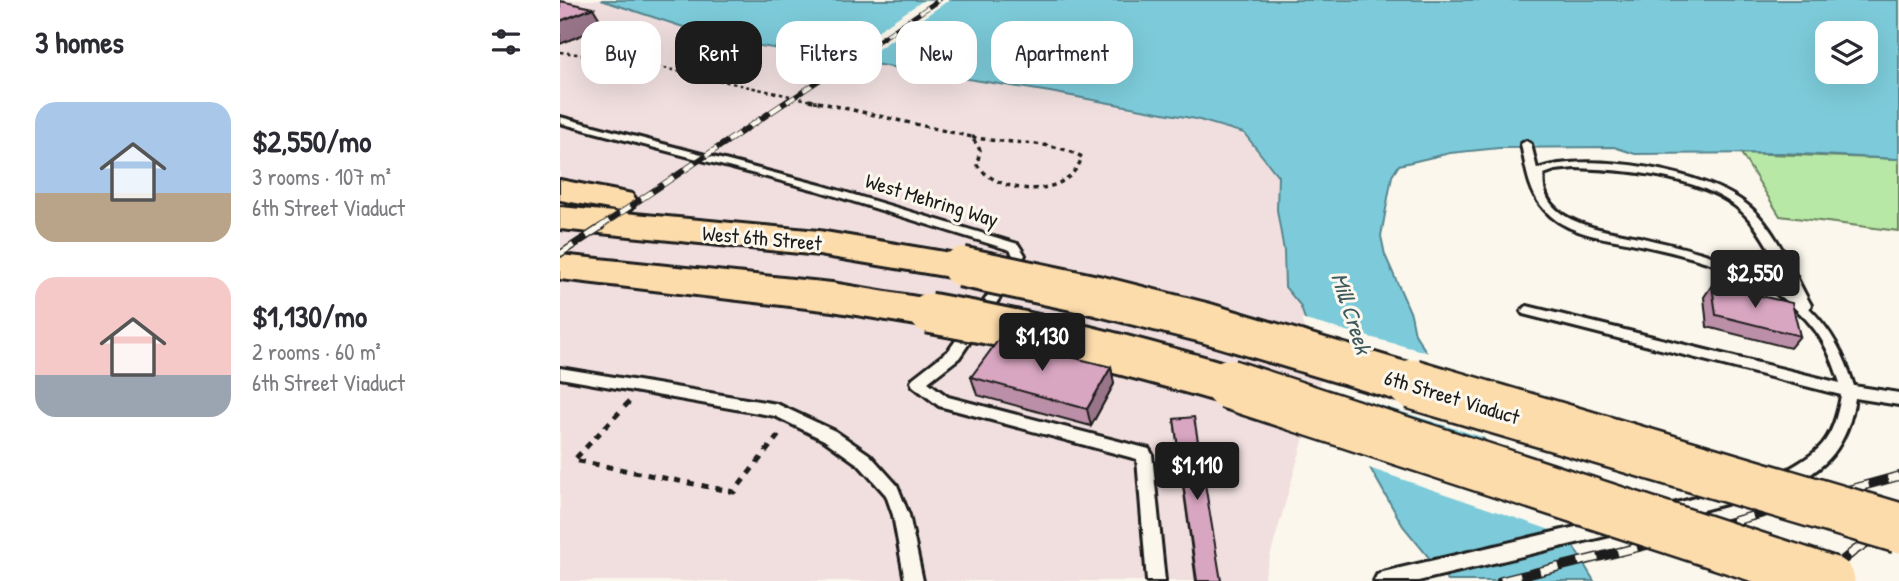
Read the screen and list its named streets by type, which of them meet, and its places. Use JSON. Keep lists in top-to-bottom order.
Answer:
{
  "streets": {
    "highway": ["West 6th Street", "6th Street Viaduct"],
    "lane": ["West Mehring Way"]
  },
  "crossings": [
    ["West 6th Street", "6th Street Viaduct"]
  ],
  "water": ["Mill Creek"],
  "page": {
    "heading": "3 homes",
    "chip": [
      "Buy",
      "Rent",
      "Filters",
      "New",
      "Apartment"
    ],
    "list": [
      {
        "name": "$2,550/mo",
        "note": "3 rooms · 107 m² · 6th Street Viaduct"
      },
      {
        "name": "$1,130/mo",
        "note": "2 rooms · 60 m² · 6th Street Viaduct"
      }
    ],
    "price": ["$2,550", "$1,130", "$1,110"]
  }
}
